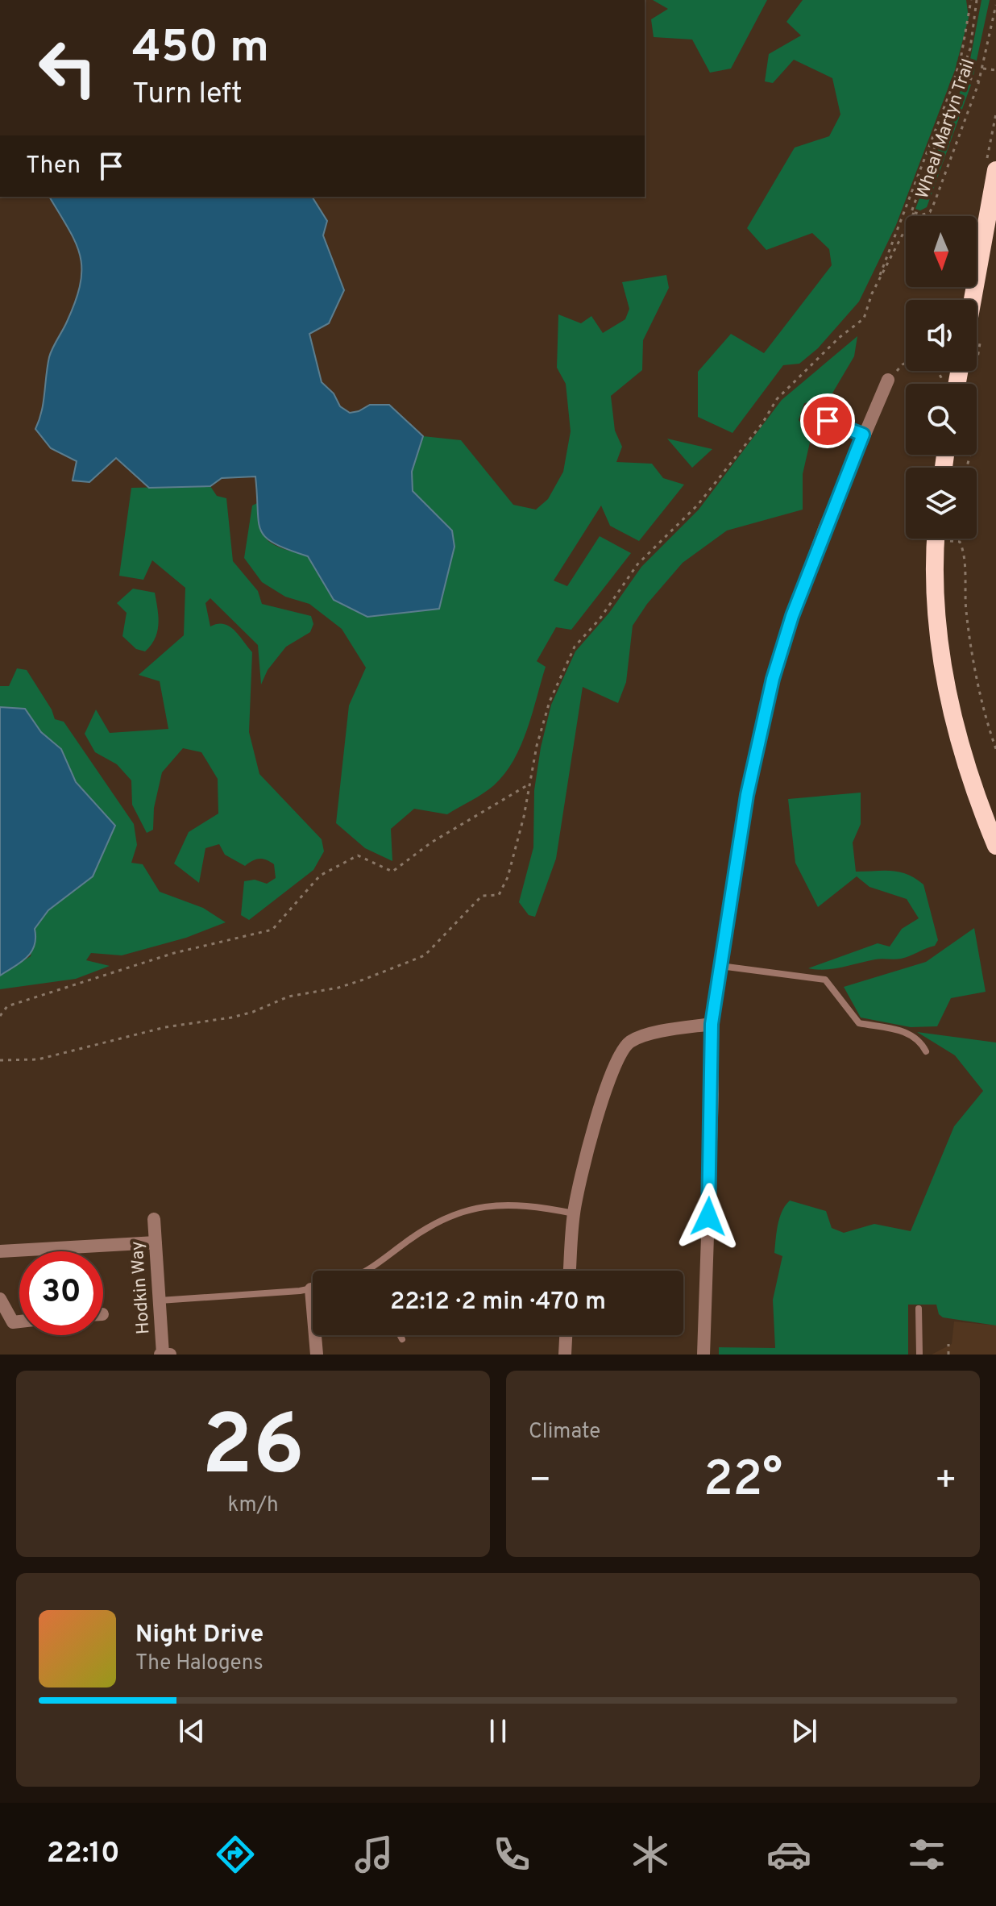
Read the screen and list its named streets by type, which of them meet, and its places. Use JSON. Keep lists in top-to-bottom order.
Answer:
{
  "streets": {
    "street": ["Hodkin Way"],
    "path": ["Wheal Martyn Trail"]
  },
  "north": "bottom",
  "page": {
    "turn": ["450 m", "Turn left"],
    "then": "Then",
    "limit": "30",
    "trip": "22:12 · 2 min · 470 m",
    "tile": [
      ["26", "km/h"],
      "Climate"
    ],
    "heat": ["−", "22°", "+"],
    "song": ["Night Drive", "The Halogens"],
    "tabs": "22:10"
  }
}
